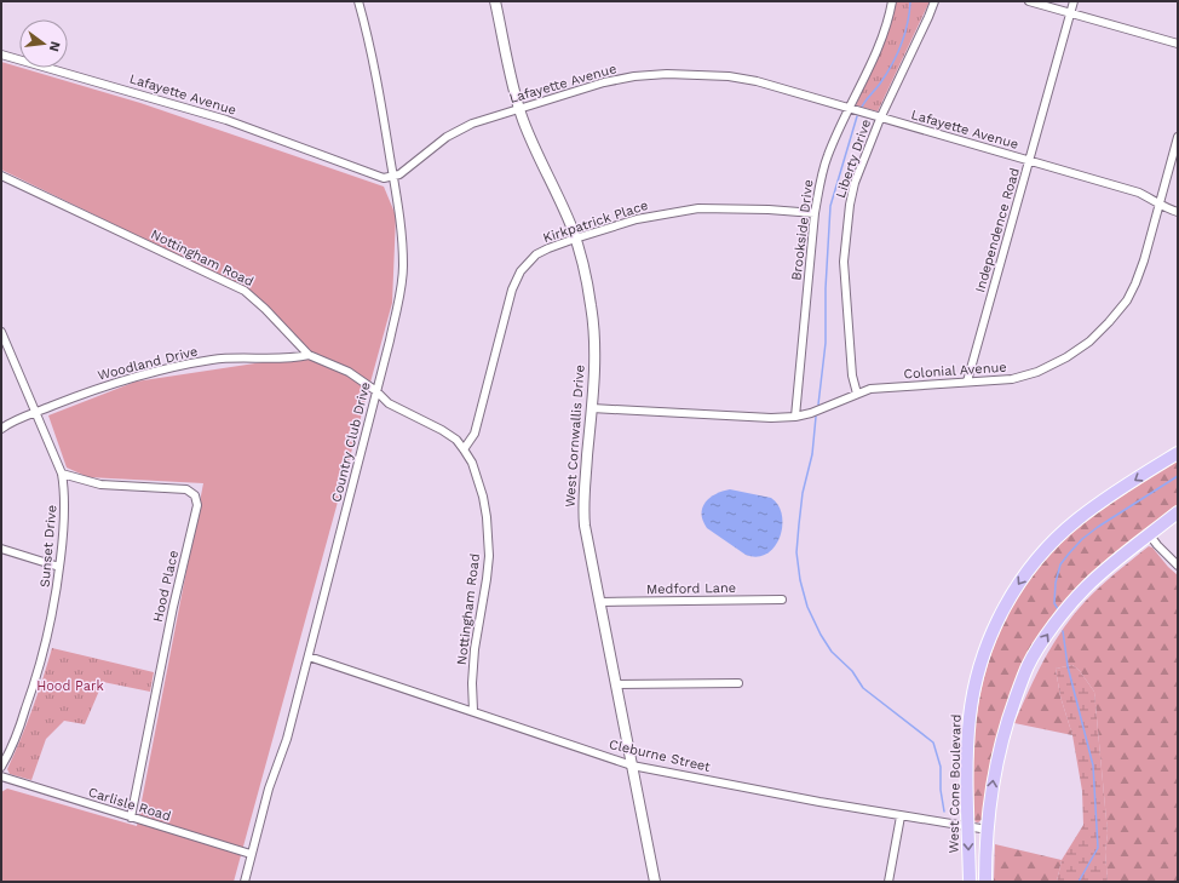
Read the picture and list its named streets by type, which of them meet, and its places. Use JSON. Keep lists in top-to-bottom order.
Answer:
{
  "streets": {
    "main road": ["West Cone Boulevard"],
    "street": [
      "Lafayette Avenue",
      "Liberty Drive",
      "Kirkpatrick Place",
      "Brookside Drive",
      "Independence Road",
      "Nottingham Road",
      "Woodland Drive",
      "Colonial Avenue",
      "West Cornwallis Drive",
      "Country Club Drive",
      "Sunset Drive",
      "Hood Place",
      "Medford Lane",
      "Cleburne Street",
      "Carlisle Road"
    ]
  },
  "crossings": [
    ["Lafayette Avenue", "Liberty Drive"],
    ["Lafayette Avenue", "Brookside Drive"],
    ["Lafayette Avenue", "Independence Road"],
    ["Lafayette Avenue", "Colonial Avenue"],
    ["Lafayette Avenue", "West Cornwallis Drive"],
    ["Lafayette Avenue", "Country Club Drive"],
    ["Liberty Drive", "Colonial Avenue"],
    ["Kirkpatrick Place", "Brookside Drive"],
    ["Kirkpatrick Place", "Nottingham Road"],
    ["Kirkpatrick Place", "West Cornwallis Drive"],
    ["Brookside Drive", "Colonial Avenue"],
    ["Independence Road", "Colonial Avenue"],
    ["Nottingham Road", "Woodland Drive"],
    ["Nottingham Road", "Country Club Drive"],
    ["Nottingham Road", "Cleburne Street"],
    ["Woodland Drive", "Sunset Drive"],
    ["Colonial Avenue", "West Cornwallis Drive"],
    ["West Cornwallis Drive", "Medford Lane"],
    ["West Cornwallis Drive", "Cleburne Street"],
    ["Country Club Drive", "Cleburne Street"],
    ["Country Club Drive", "Carlisle Road"],
    ["Sunset Drive", "Hood Place"],
    ["Hood Place", "Carlisle Road"],
    ["Cleburne Street", "West Cone Boulevard"]
  ],
  "parks": ["Hood Park"],
  "north": "right"
}
